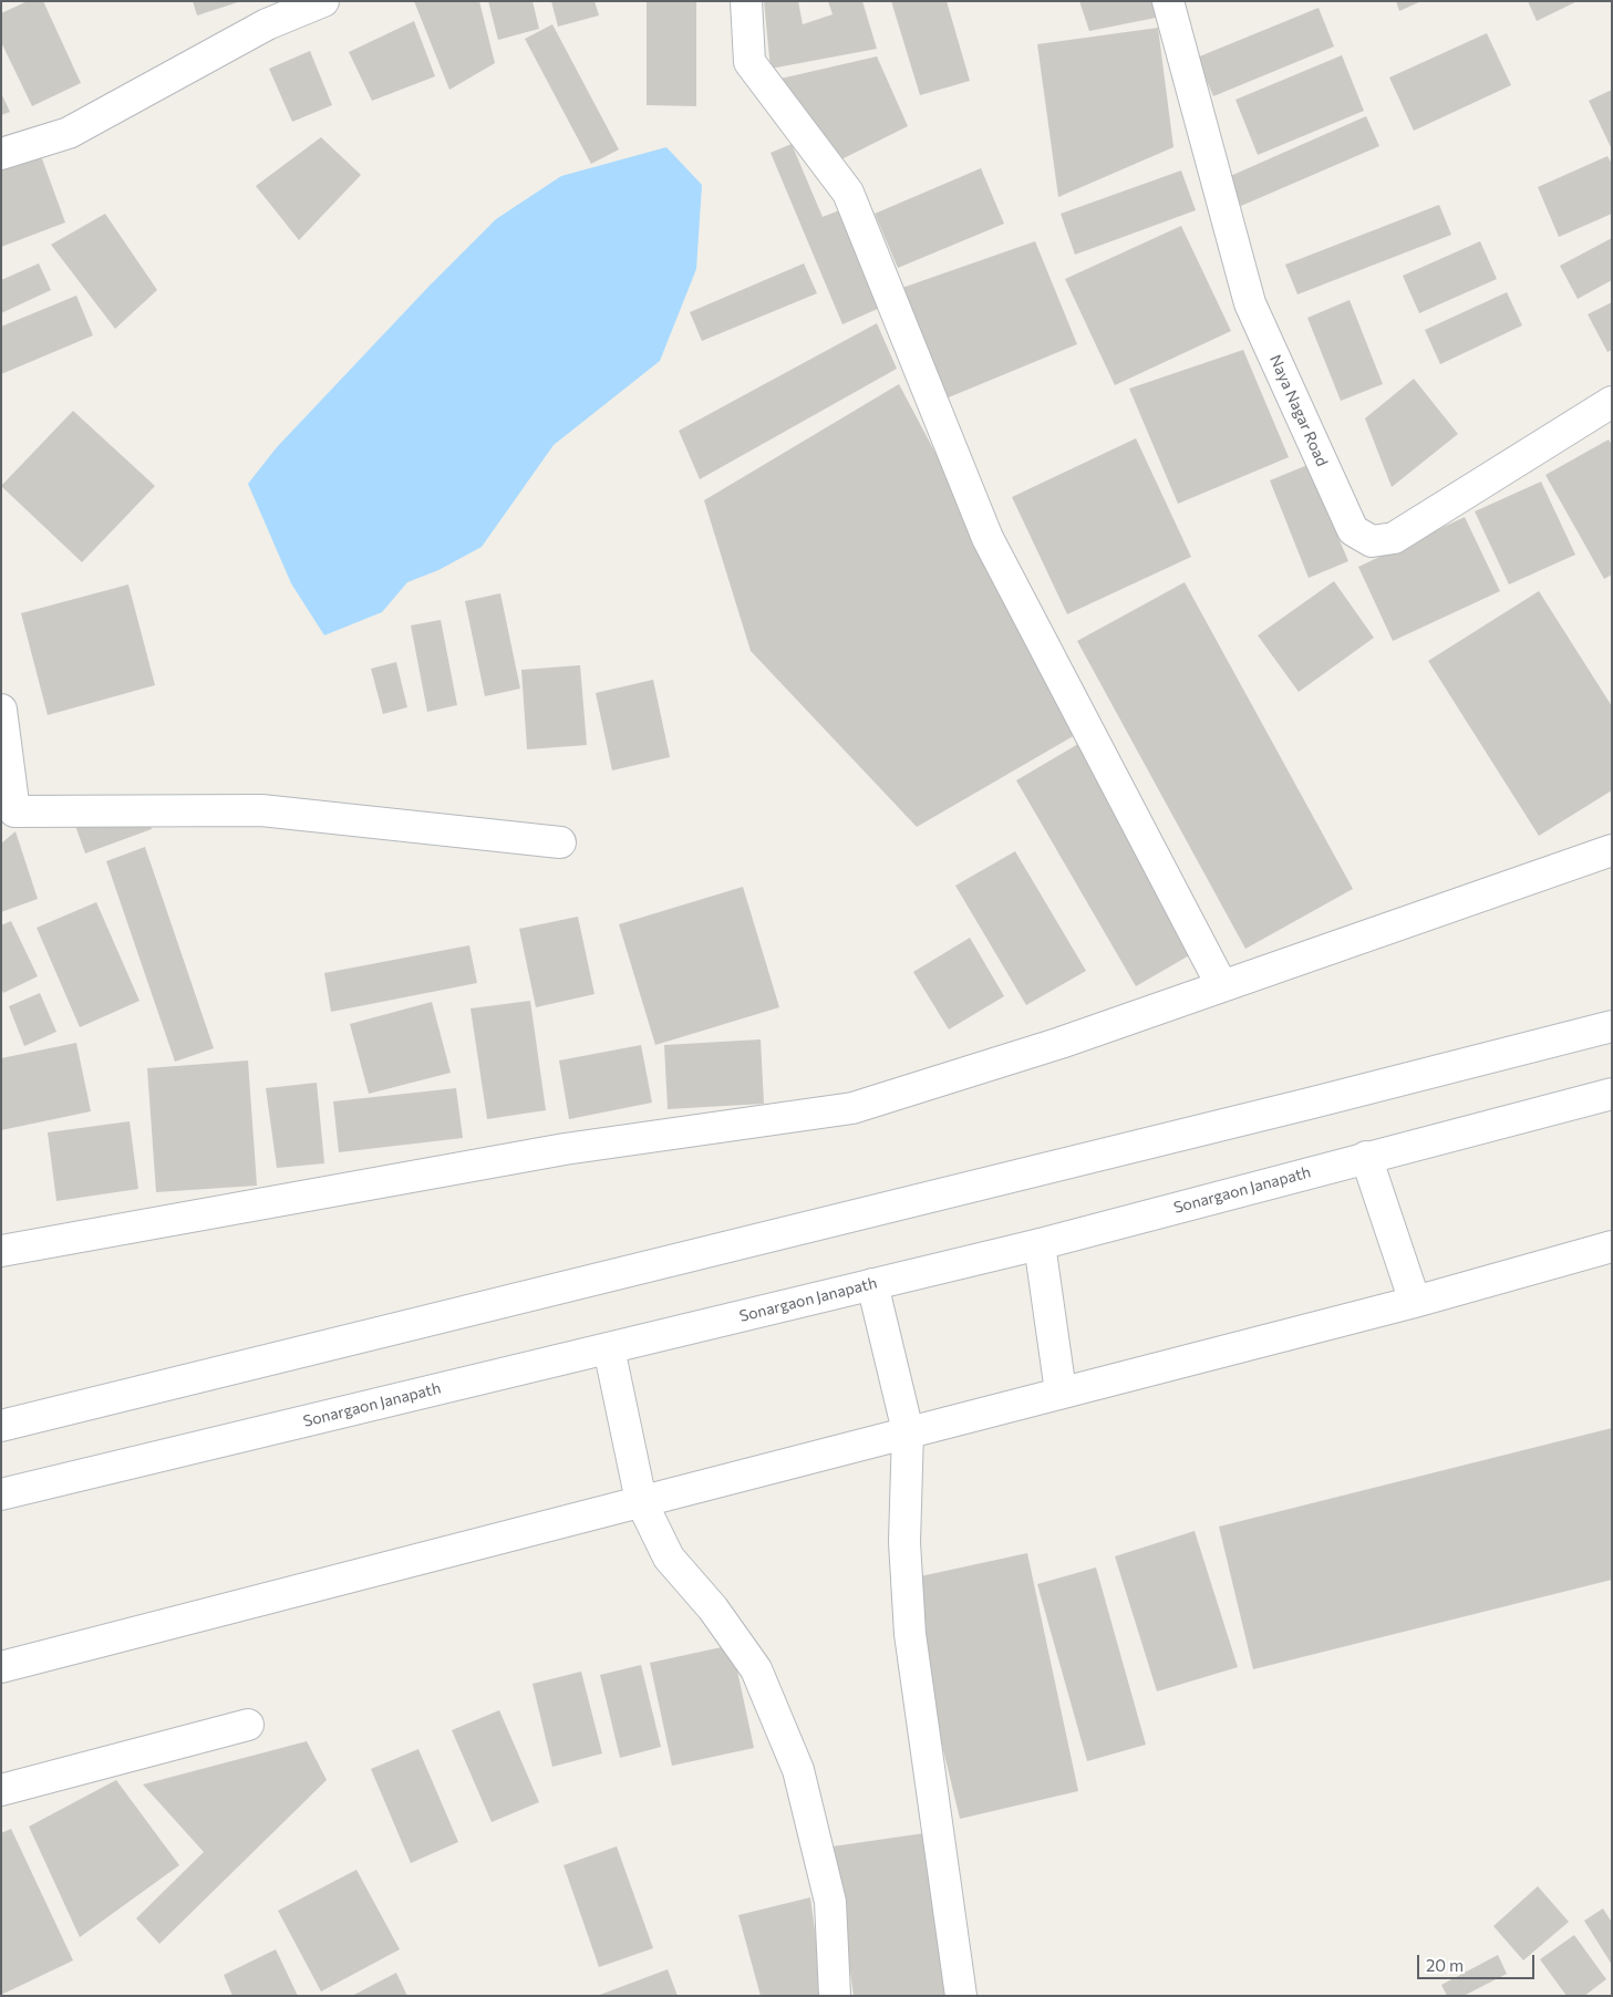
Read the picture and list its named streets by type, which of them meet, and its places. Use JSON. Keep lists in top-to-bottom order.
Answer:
{
  "streets": {
    "street": ["Naya Nagar Road", "Sonargaon Janapath"]
  },
  "scale_bar": "20 m"
}
